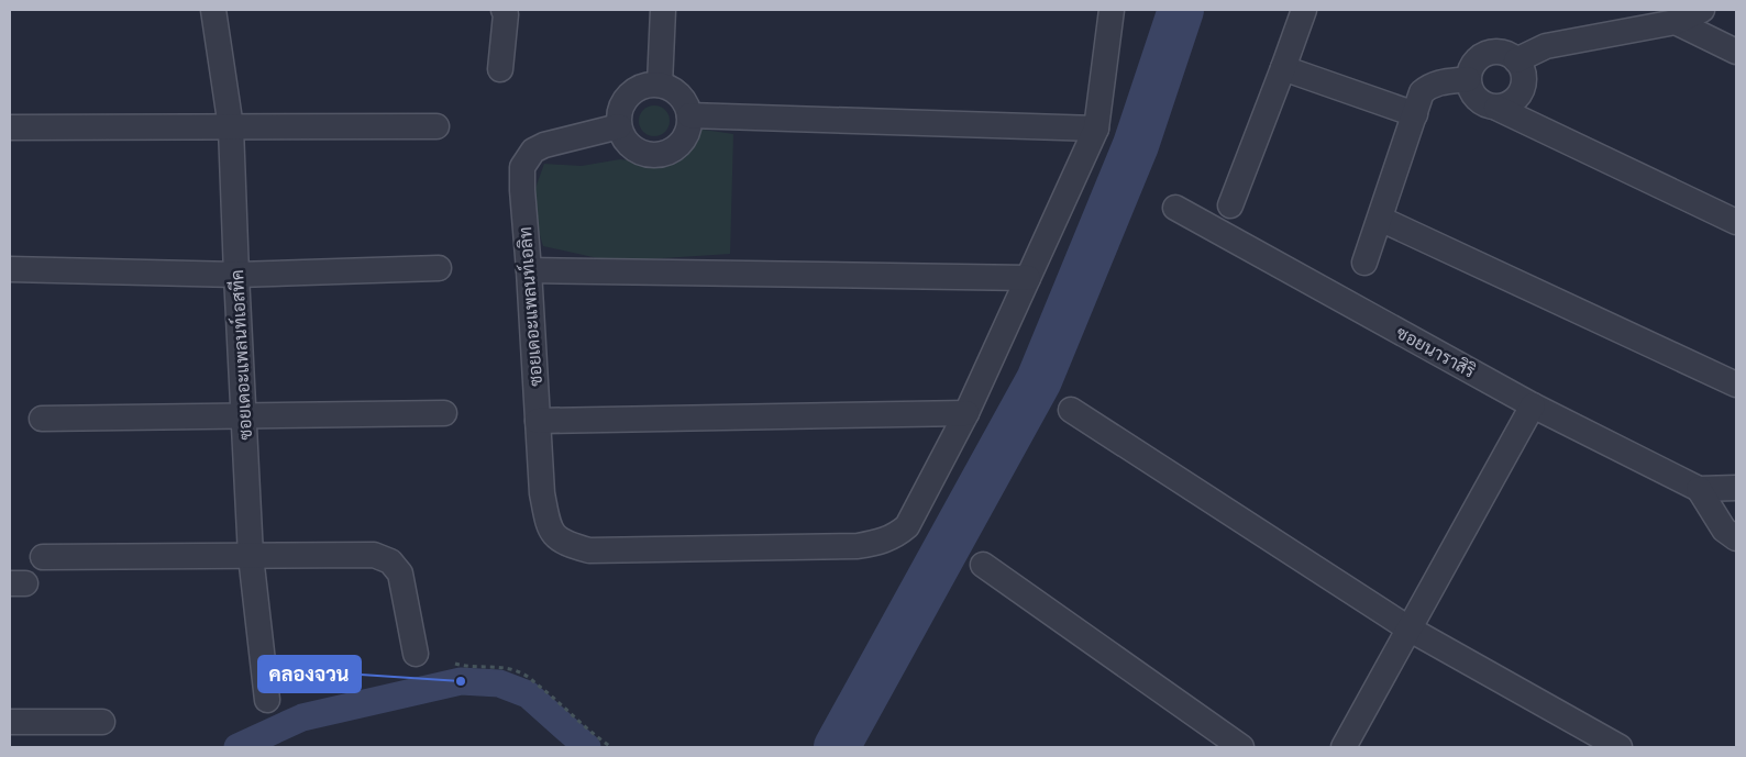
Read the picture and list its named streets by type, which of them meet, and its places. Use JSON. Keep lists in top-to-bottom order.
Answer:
{
  "streets": {
    "street": ["ซอยเดอะแพลนท์เอลิท", "ซอยนาราสิริ", "ซอยเดอะแพลนท์เอสทีค"]
  },
  "places": ["คลองจวน"]
}
